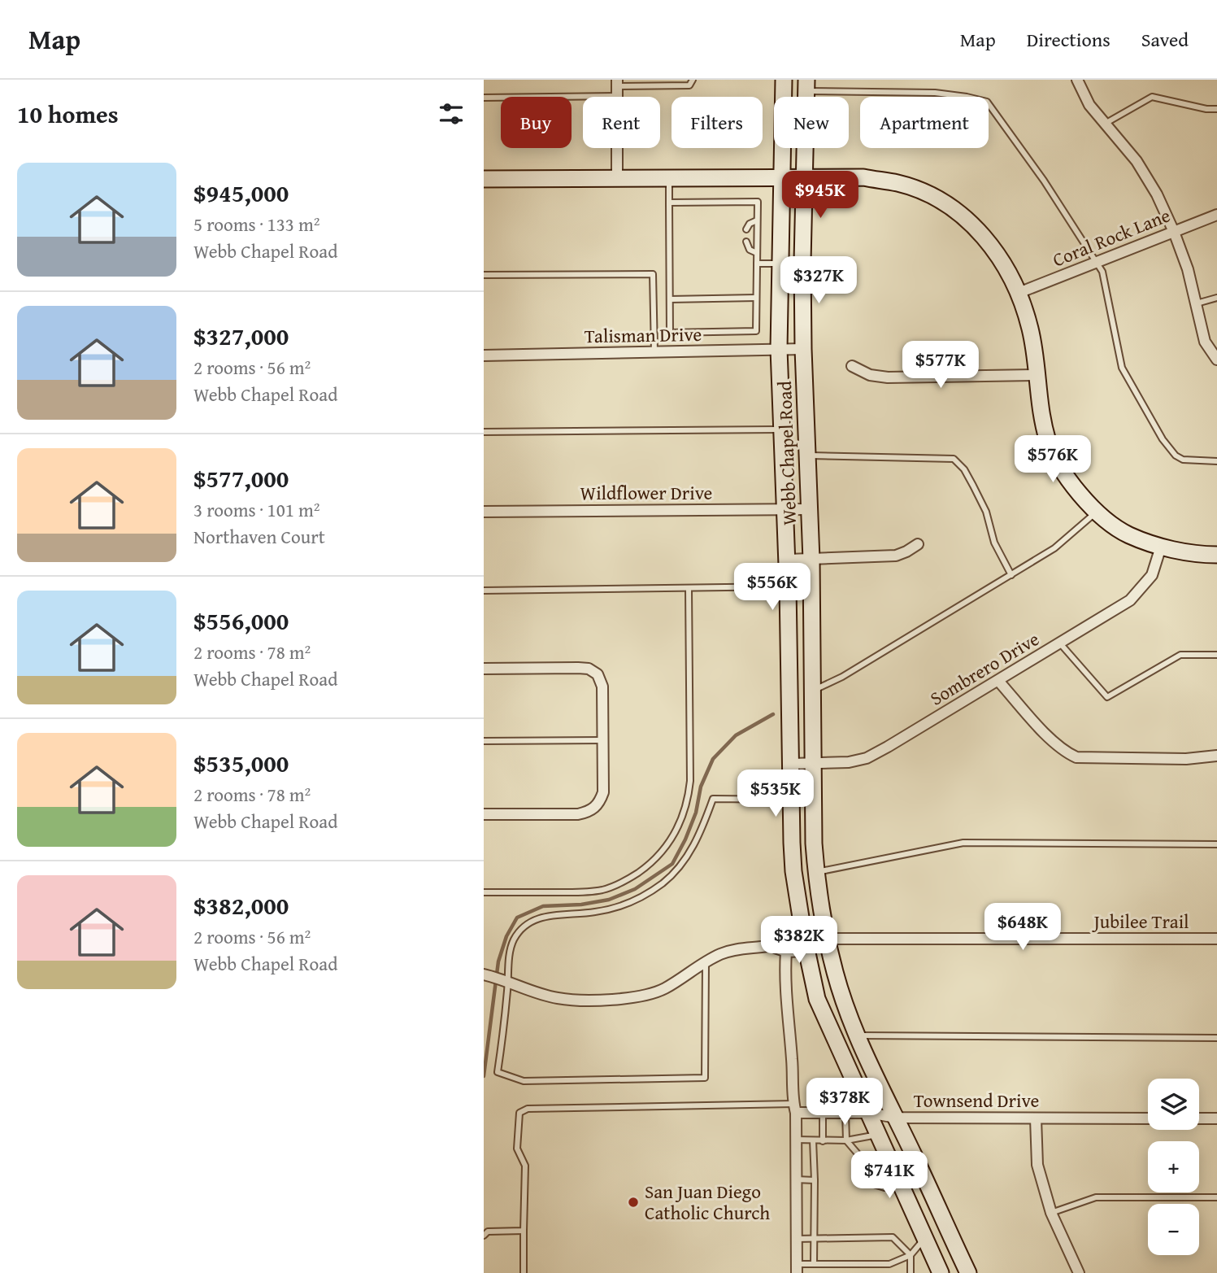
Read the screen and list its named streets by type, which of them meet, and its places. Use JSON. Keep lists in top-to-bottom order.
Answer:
{
  "streets": {
    "main road": ["Webb Chapel Road"],
    "street": [
      "Coral Rock Lane",
      "Talisman Drive",
      "Wildflower Drive",
      "Sombrero Drive",
      "Jubilee Trail",
      "Townsend Drive"
    ]
  },
  "crossings": [
    ["Talisman Drive", "Webb Chapel Road"],
    ["Webb Chapel Road", "Wildflower Drive"],
    ["Webb Chapel Road", "Sombrero Drive"],
    ["Webb Chapel Road", "Jubilee Trail"],
    ["Webb Chapel Road", "Townsend Drive"]
  ],
  "places": ["San Juan Diego Catholic Church"],
  "page": {
    "header": "Map",
    "nav": ["Map", "Directions", "Saved"],
    "heading": "10 homes",
    "chip": [
      "Buy",
      "Rent",
      "Filters",
      "New",
      "Apartment"
    ],
    "list": [
      {
        "name": "$945,000",
        "note": "5 rooms · 133 m² · Webb Chapel Road"
      },
      {
        "name": "$327,000",
        "note": "2 rooms · 56 m² · Webb Chapel Road"
      },
      {
        "name": "$577,000",
        "note": "3 rooms · 101 m² · Northaven Court"
      },
      {
        "name": "$556,000",
        "note": "2 rooms · 78 m² · Webb Chapel Road"
      },
      {
        "name": "$535,000",
        "note": "2 rooms · 78 m² · Webb Chapel Road"
      },
      {
        "name": "$382,000",
        "note": "2 rooms · 56 m² · Webb Chapel Road"
      }
    ],
    "price": [
      "$945K",
      "$327K",
      "$577K",
      "$576K",
      "$556K",
      "$535K",
      "$648K",
      "$382K",
      "$378K",
      "$741K"
    ],
    "map_buttons": ["+", "−"]
  }
}
